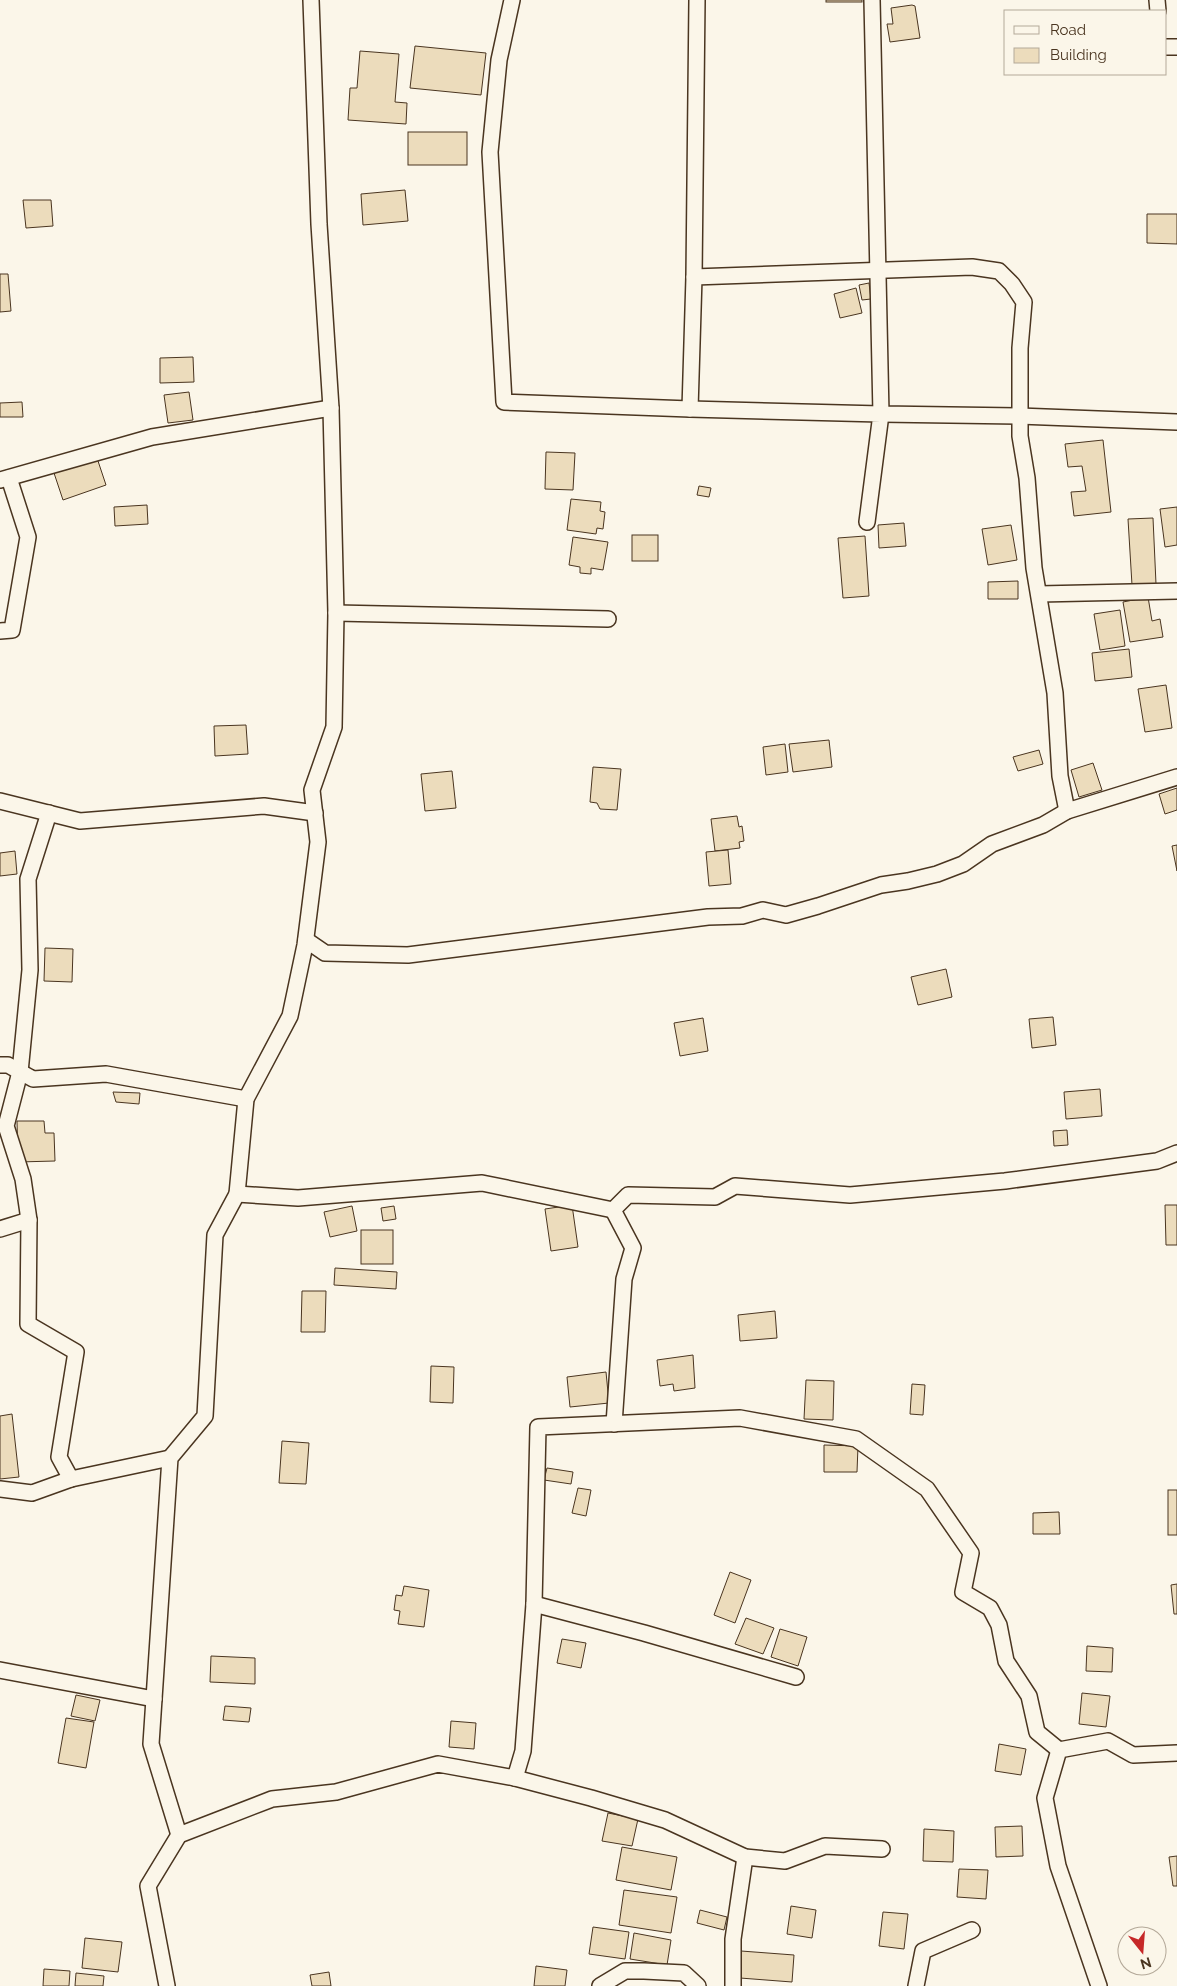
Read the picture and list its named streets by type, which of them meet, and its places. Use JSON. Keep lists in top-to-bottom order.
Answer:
{
  "legend": ["Road", "Building"],
  "north": "bottom"
}
